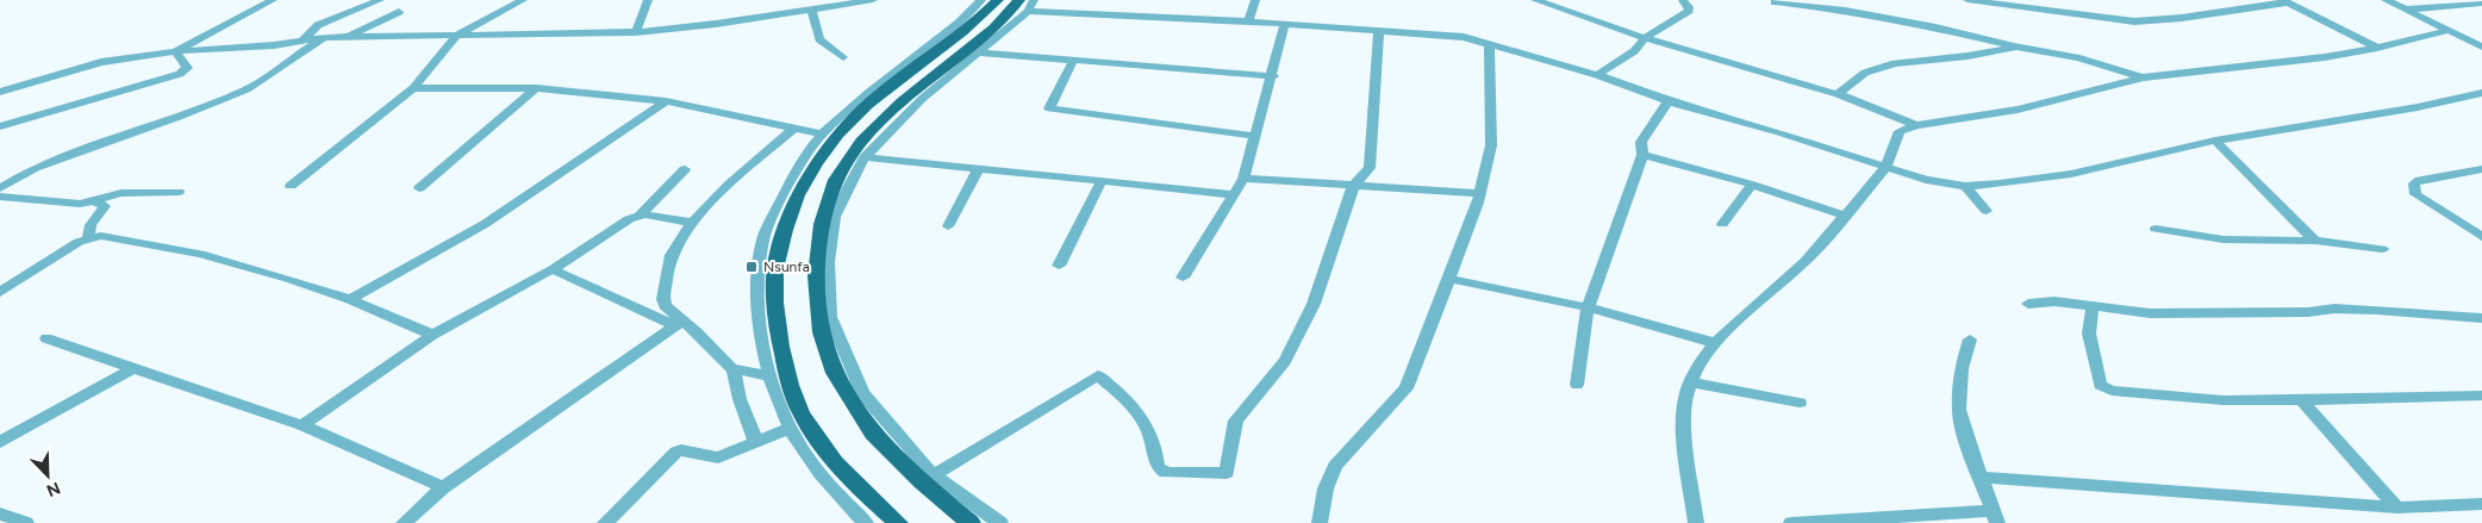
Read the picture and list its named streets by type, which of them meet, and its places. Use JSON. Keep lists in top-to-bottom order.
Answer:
{
  "places": {
    "transit": ["Nsunfa"]
  },
  "north": "bottom right"
}
